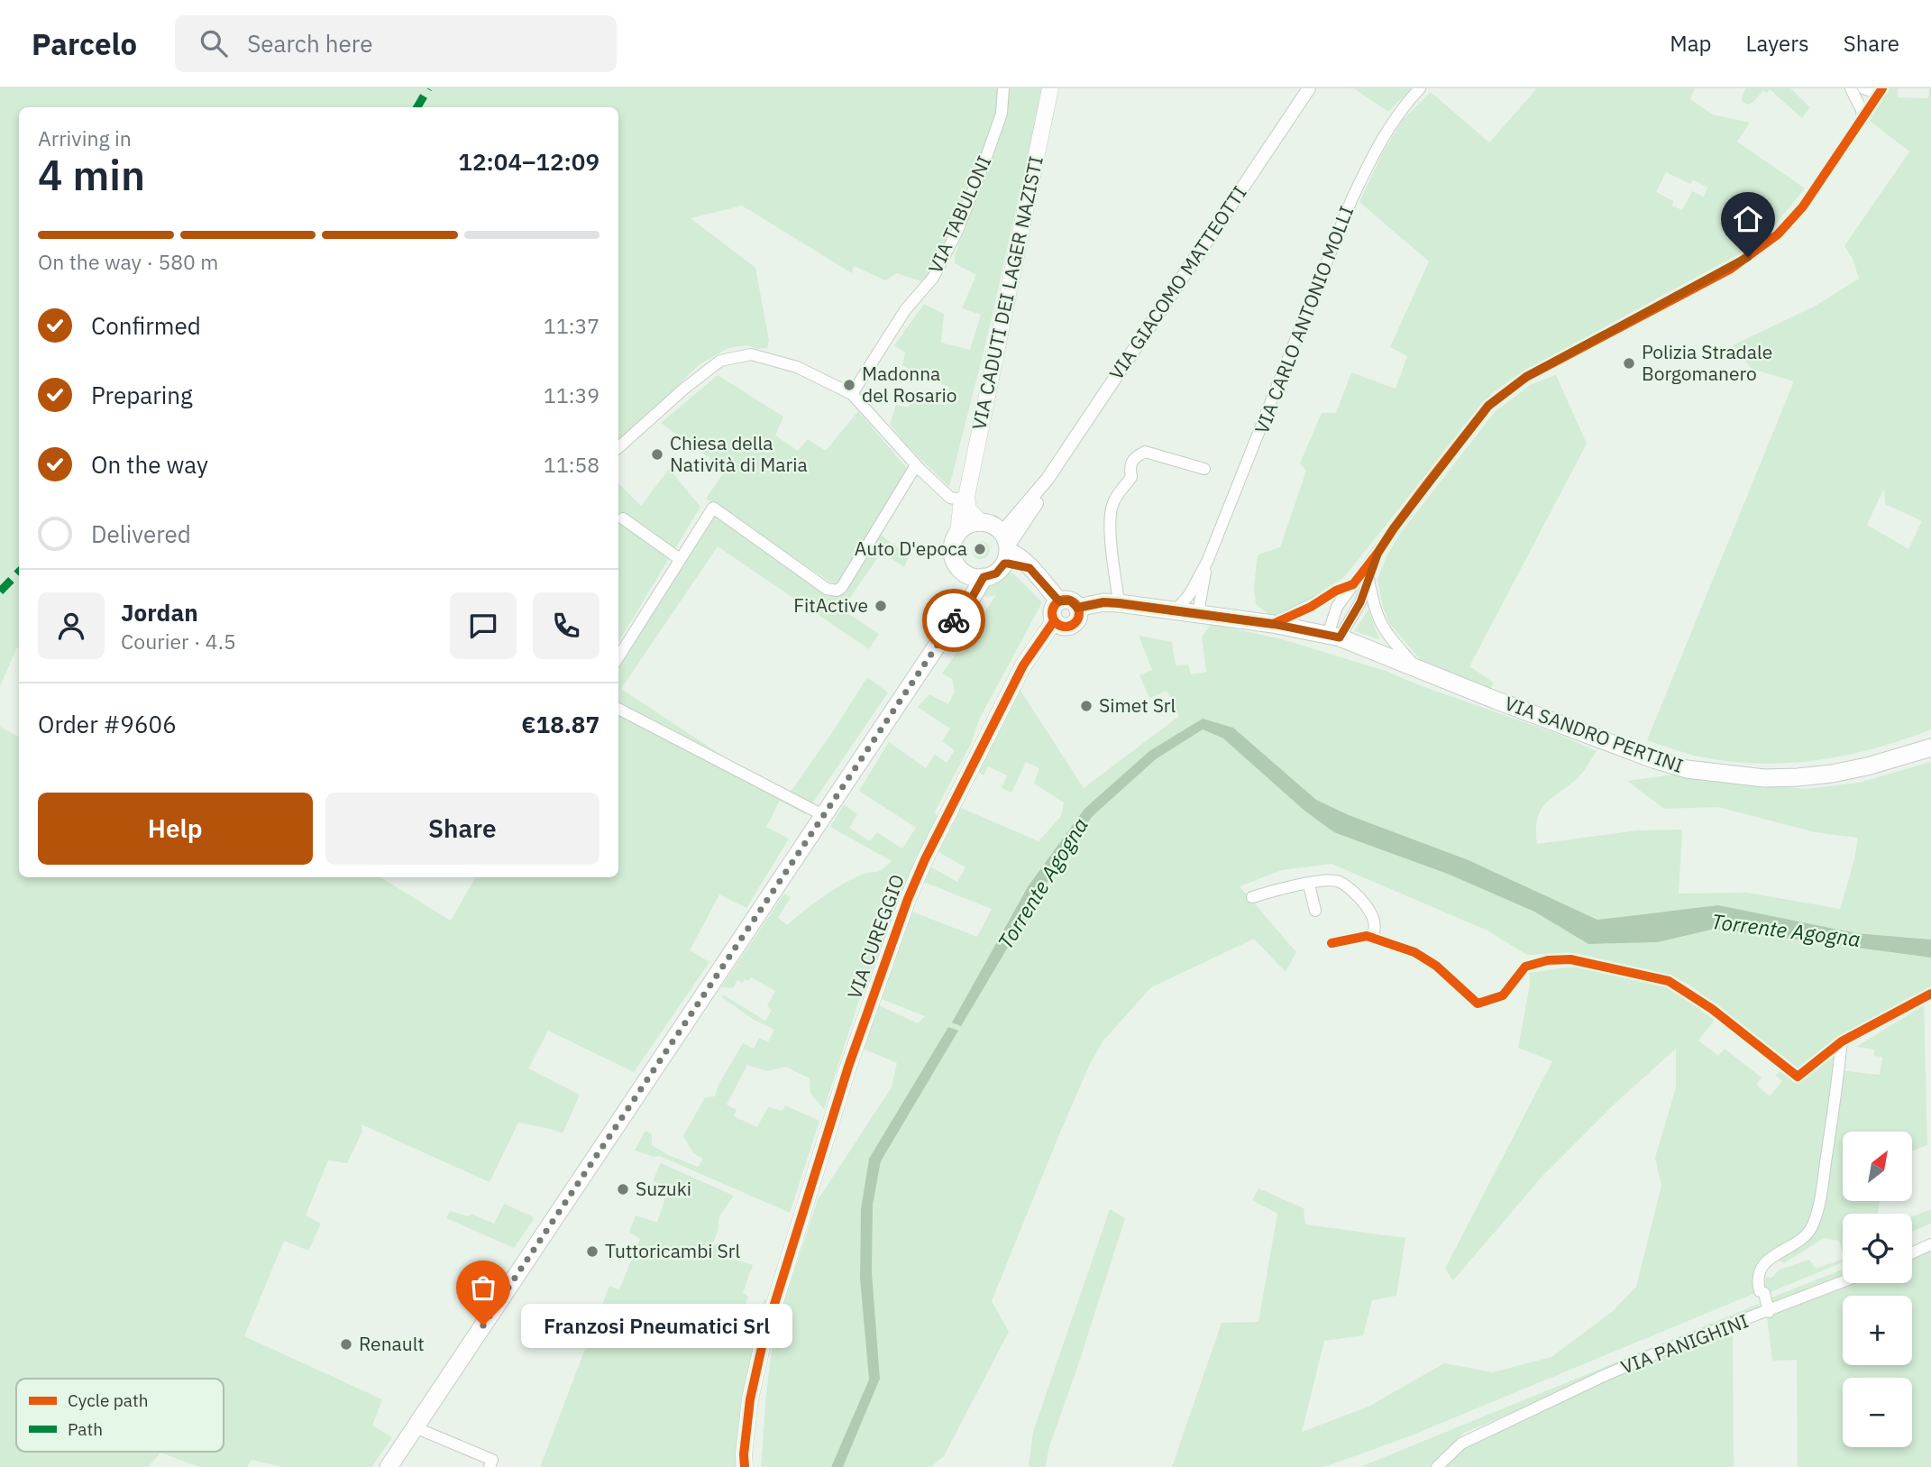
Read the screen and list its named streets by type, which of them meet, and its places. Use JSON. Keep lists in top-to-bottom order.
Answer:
{
  "streets": {
    "main road": ["VIA CADUTI DEI LAGER NAZISTI", "VIA SANDRO PERTINI", "VIA CUREGGIO"],
    "street": [
      "VIA TABULONI",
      "VIA GIACOMO MATTEOTTI",
      "VIA CARLO ANTONIO MOLLI",
      "VIA PANIGHINI"
    ]
  },
  "crossings": [
    ["VIA GIACOMO MATTEOTTI", "VIA CADUTI DEI LAGER NAZISTI"]
  ],
  "water": ["Torrente Agogna"],
  "places": [
    "Polizia Stradale Borgomanero",
    "Madonna del Rosario",
    "Chiesa della Natività di Maria",
    "Auto D'epoca",
    "FitActive",
    "Simet Srl",
    "Suzuki",
    "Tuttoricambi Srl",
    "Franzosi Pneumatici Srl",
    "Renault"
  ],
  "legend": ["Cycle path", "Path"],
  "north": "top right",
  "page": {
    "header": "Parcelo",
    "search": "Search here",
    "nav": ["Map", "Layers", "Share"],
    "heading": ["4 min", "Arriving in", "12:04–12:09"],
    "panel": [
      "Jordan",
      "Courier · 4.5",
      "Order #9606",
      "€18.87"
    ],
    "bar": "On the way · 580 m",
    "list": [
      ["Confirmed", "11:37"],
      ["Preparing", "11:39"],
      ["On the way", "11:58"],
      "Delivered"
    ],
    "buttons": ["Help", "Share"],
    "map_buttons": ["+", "−"],
    "bubble": "Franzosi Pneumatici Srl"
  }
}
